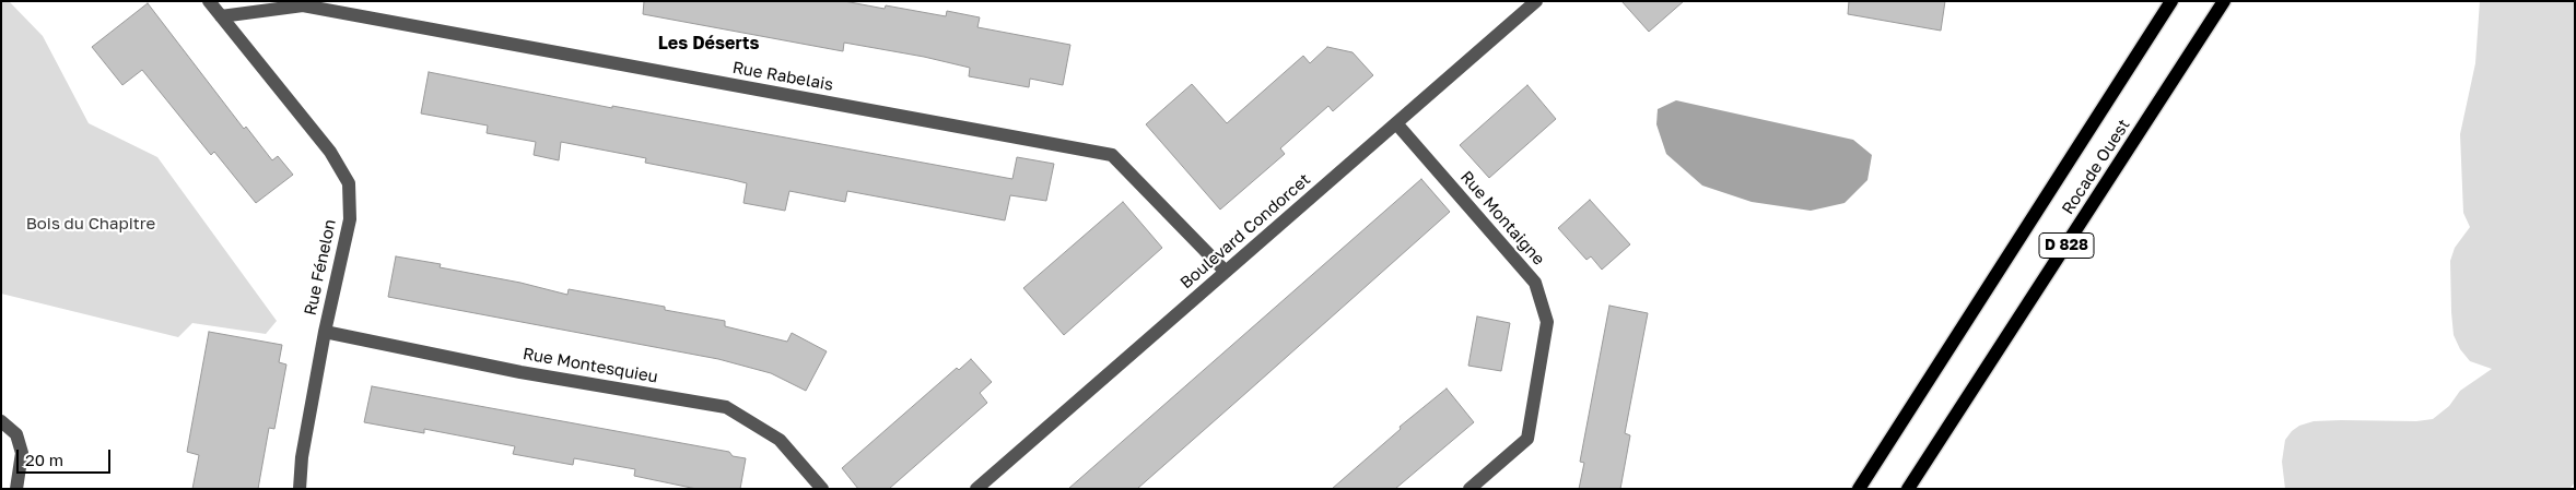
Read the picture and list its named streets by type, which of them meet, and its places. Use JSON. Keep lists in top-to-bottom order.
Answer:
{
  "streets": {
    "main road": ["Rocade Ouest", "D 828"],
    "street": [
      "Rue Rabelais",
      "Rue Montaigne",
      "Boulevard Condorcet",
      "Rue Fénelon",
      "Rue Montesquieu"
    ]
  },
  "crossings": [
    ["Rue Rabelais", "Boulevard Condorcet"],
    ["Rue Rabelais", "Rue Fénelon"],
    ["Rue Montaigne", "Boulevard Condorcet"],
    ["Rue Fénelon", "Rue Montesquieu"]
  ],
  "districts": ["Les Déserts"],
  "parks": ["Bois du Chapitre"],
  "scale_bar": "20 m"
}
